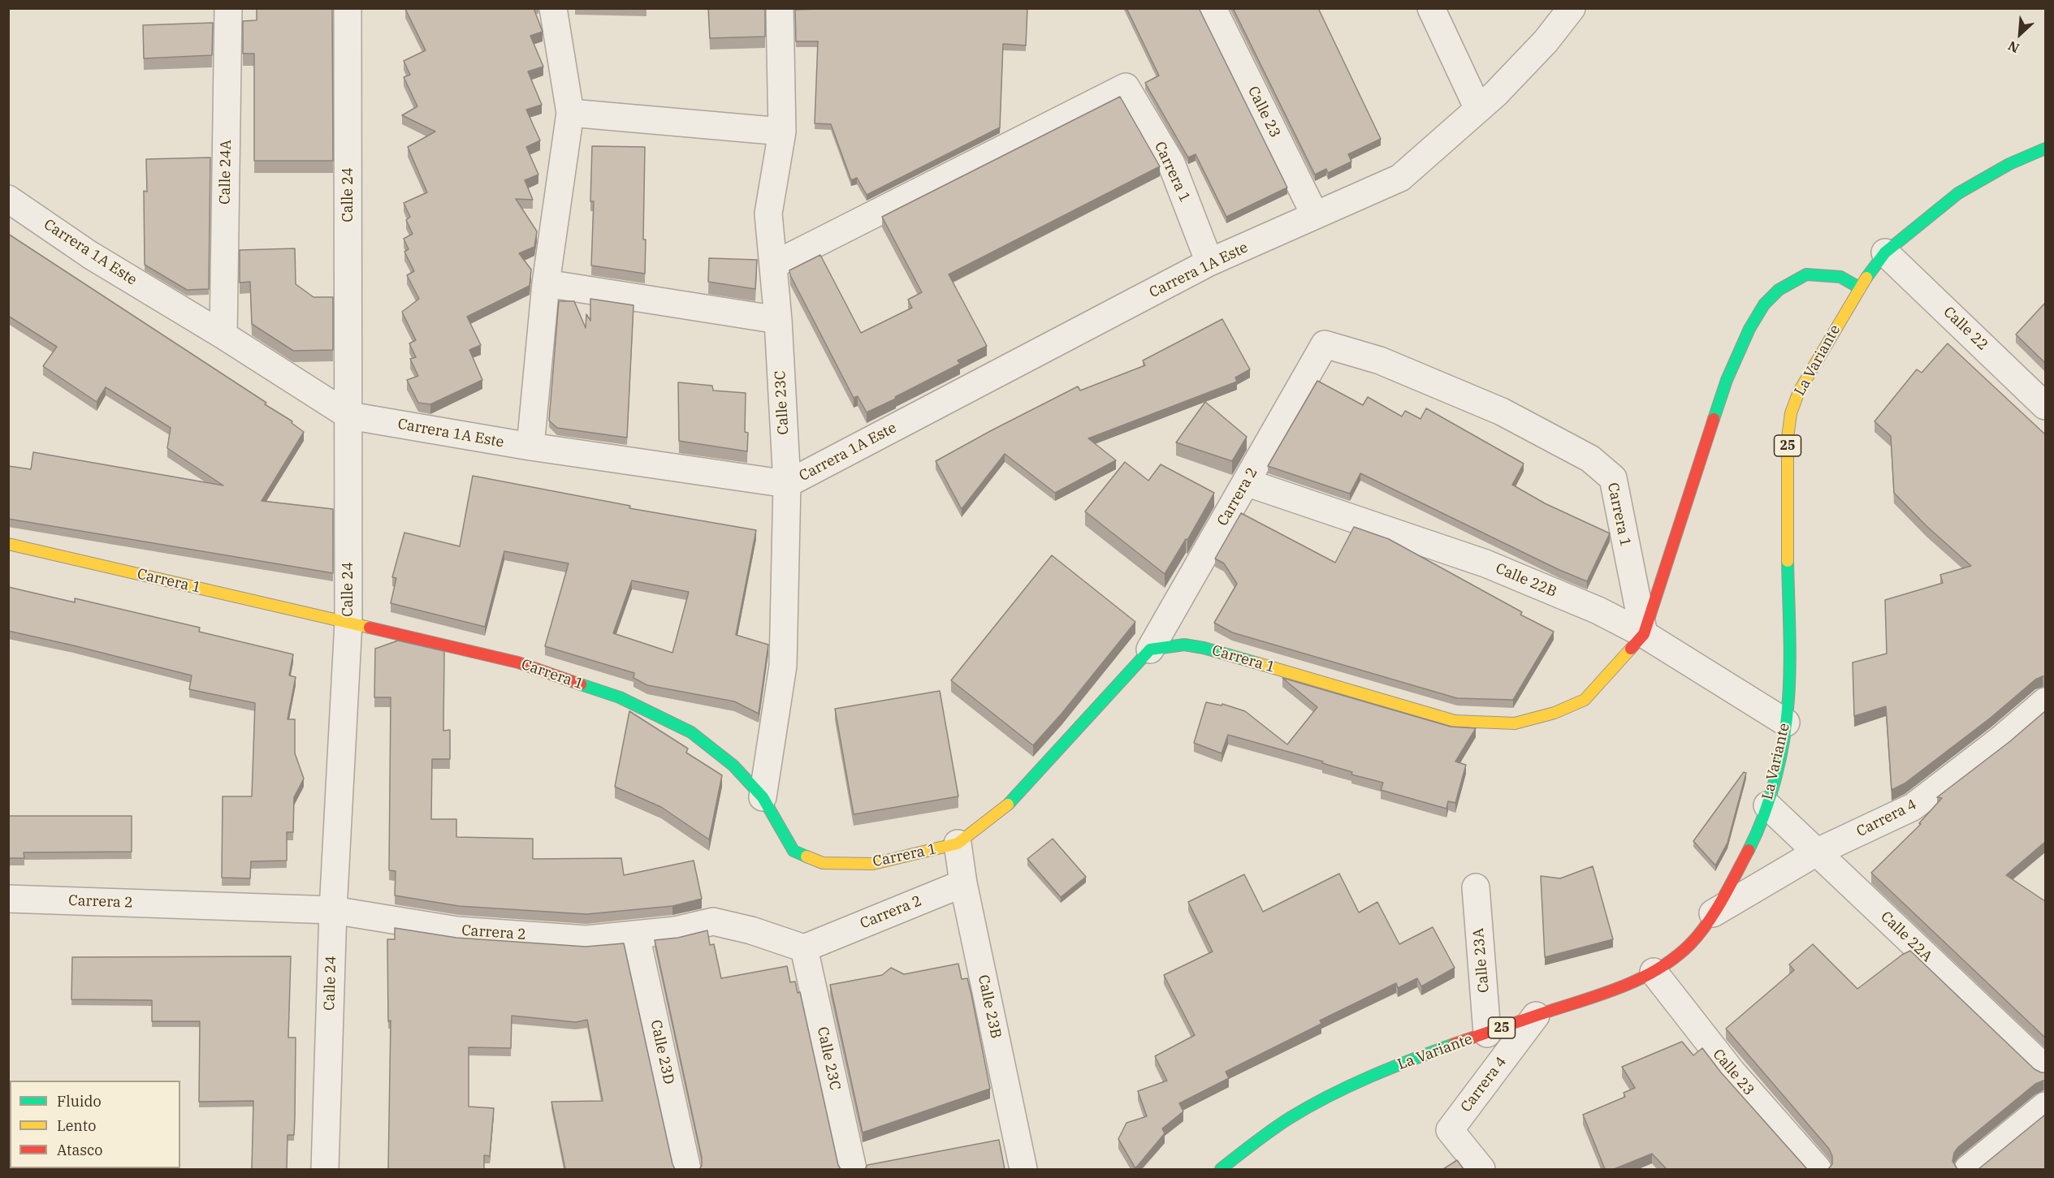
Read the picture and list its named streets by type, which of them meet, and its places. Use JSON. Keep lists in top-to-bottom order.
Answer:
{
  "streets": {
    "street": [
      "Calle 23",
      "Calle 24A",
      "Carrera 1",
      "Calle 24",
      "Carrera 1A Este",
      "Calle 22",
      "La Variante",
      "Calle 23C",
      "25",
      "Carrera 2",
      "Calle 22B",
      "Carrera 4",
      "Calle 22A",
      "Calle 23A",
      "Calle 23B",
      "Calle 23D"
    ]
  },
  "crossings": [
    ["Calle 23", "Carrera 1A Este"],
    ["Calle 23", "La Variante"],
    ["Calle 24A", "Carrera 1A Este"],
    ["Carrera 1", "Calle 24"],
    ["Carrera 1", "Carrera 1A Este"],
    ["Carrera 1", "La Variante"],
    ["Carrera 1", "Calle 23C"],
    ["Carrera 1", "Carrera 2"],
    ["Carrera 1", "Calle 22B"],
    ["Carrera 1", "Calle 23B"],
    ["Calle 24", "Carrera 1A Este"],
    ["Calle 24", "Carrera 2"],
    ["Carrera 1A Este", "Calle 23C"],
    ["Calle 22", "La Variante"],
    ["La Variante", "Calle 22B"],
    ["La Variante", "Carrera 4"],
    ["La Variante", "Calle 22A"],
    ["La Variante", "Calle 23A"],
    ["Calle 23C", "Carrera 2"],
    ["Carrera 2", "Calle 22B"],
    ["Carrera 2", "Calle 23B"],
    ["Carrera 2", "Calle 23D"],
    ["Carrera 4", "Calle 22A"]
  ],
  "legend": ["Fluido", "Lento", "Atasco"],
  "north": "bottom left"
}
